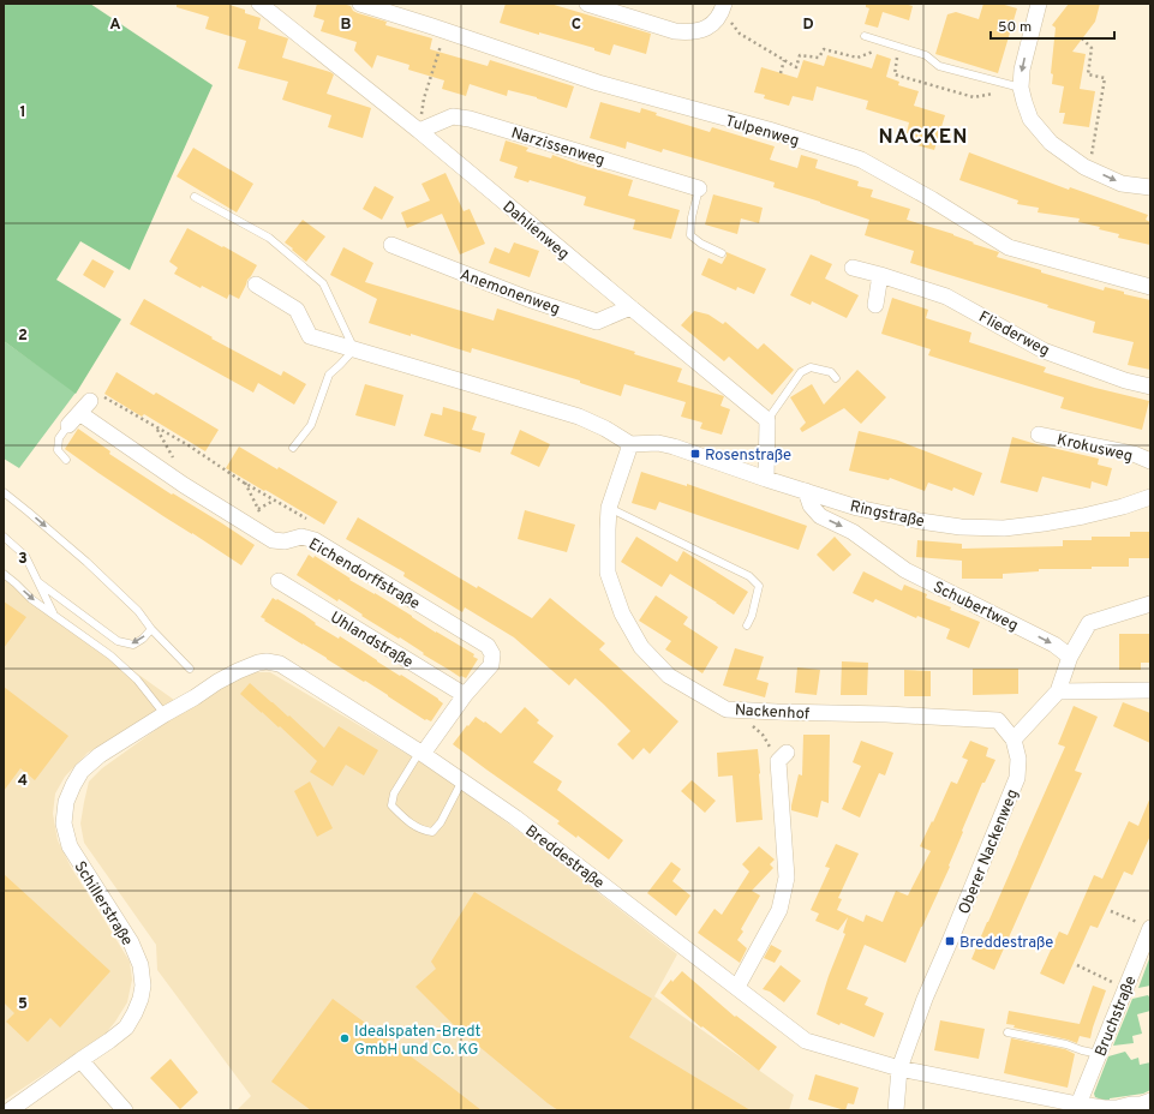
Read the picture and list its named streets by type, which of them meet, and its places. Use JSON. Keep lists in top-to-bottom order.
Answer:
{
  "streets": {
    "street": [
      "Tulpenweg",
      "Narzissenweg",
      "Dahlienweg",
      "Anemonenweg",
      "Fliederweg",
      "Krokusweg",
      "Ringstraße",
      "Eichendorffstraße",
      "Schubertweg",
      "Uhlandstraße",
      "Nackenhof",
      "Oberer Nackenweg",
      "Breddestraße",
      "Schillerstraße",
      "Bruchstraße"
    ]
  },
  "crossings": [
    ["Narzissenweg", "Dahlienweg"],
    ["Dahlienweg", "Anemonenweg"],
    ["Ringstraße", "Schubertweg"],
    ["Ringstraße", "Nackenhof"],
    ["Eichendorffstraße", "Uhlandstraße"],
    ["Eichendorffstraße", "Breddestraße"],
    ["Nackenhof", "Oberer Nackenweg"],
    ["Oberer Nackenweg", "Breddestraße"],
    ["Breddestraße", "Schillerstraße"],
    ["Breddestraße", "Bruchstraße"]
  ],
  "one_way": ["Schubertweg"],
  "districts": ["NACKEN"],
  "places": {
    "transit": ["Rosenstraße", "Breddestraße"],
    "other": ["Idealspaten-Bredt GmbH und Co. KG"]
  },
  "scale_bar": "50 m",
  "grid": {
    "columns": [
      "A",
      "B",
      "C",
      "D"
    ],
    "rows": [
      "1",
      "2",
      "3",
      "4",
      "5"
    ]
  }
}
